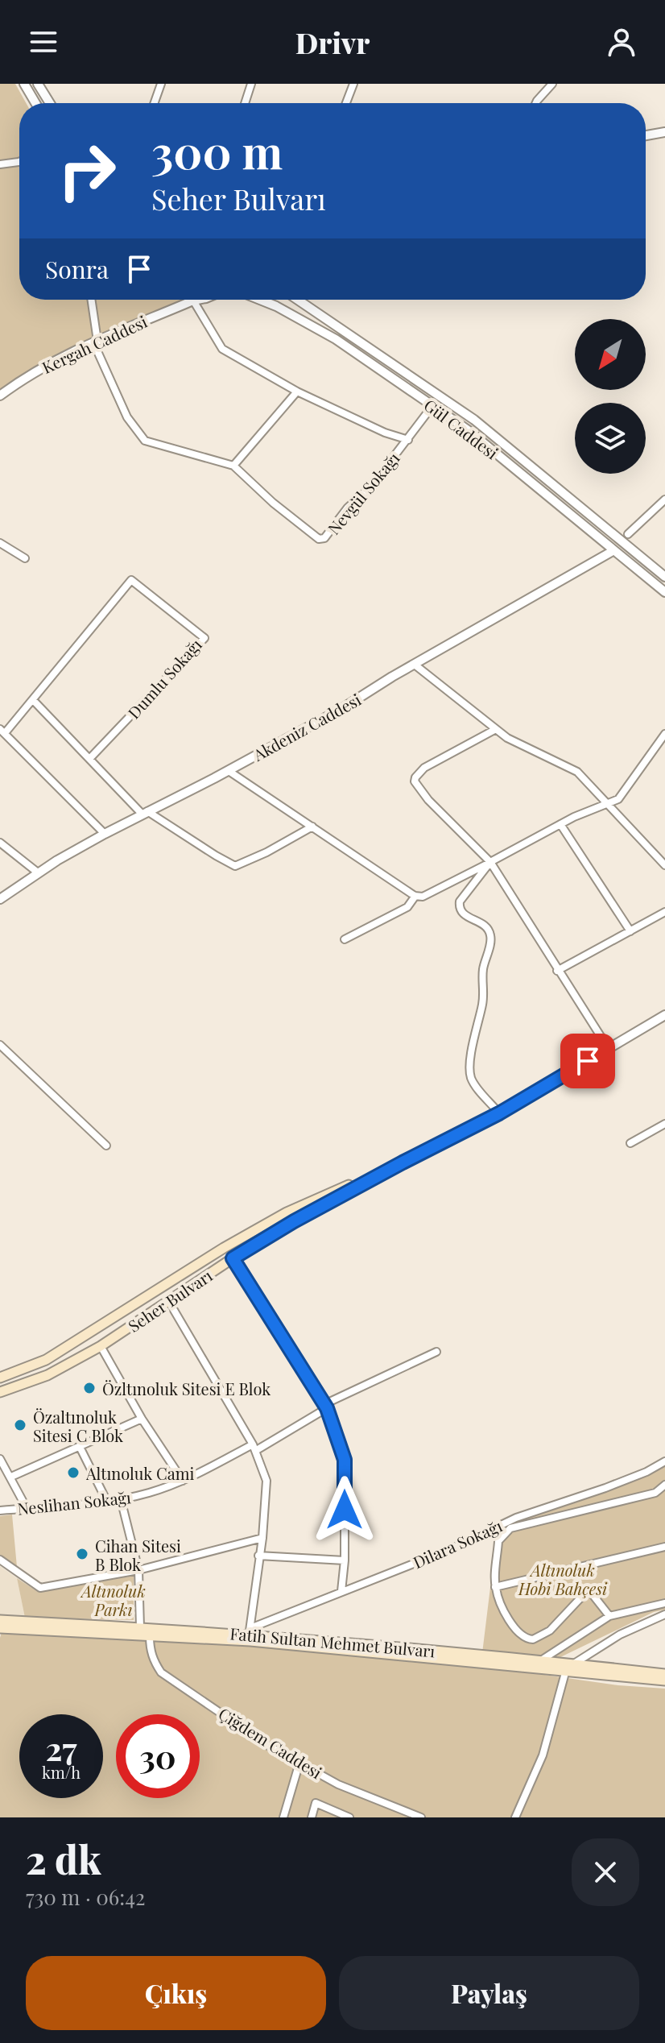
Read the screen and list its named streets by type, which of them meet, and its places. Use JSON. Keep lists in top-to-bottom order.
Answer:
{
  "streets": {
    "main road": ["Seher Bulvarı", "Fatih Sultan Mehmet Bulvarı"],
    "street": [
      "Kergah Caddesi",
      "Gül Caddesi",
      "Nevgül Sokağı",
      "Dumlu Sokağı",
      "Akdeniz Caddesi",
      "Neslihan Sokağı",
      "Dilara Sokağı",
      "Çiğdem Caddesi"
    ]
  },
  "crossings": [
    ["Kergah Caddesi", "Nevgül Sokağı"],
    ["Gül Caddesi", "Nevgül Sokağı"],
    ["Gül Caddesi", "Akdeniz Caddesi"],
    ["Dilara Sokağı", "Fatih Sultan Mehmet Bulvarı"],
    ["Fatih Sultan Mehmet Bulvarı", "Çiğdem Caddesi"]
  ],
  "parks": ["Altınoluk Hobi Bahçesi", "Altınoluk Parkı"],
  "places": [
    "Özltınoluk Sitesi E Blok",
    "Özaltınoluk Sitesi C Blok",
    "Altınoluk Cami",
    "Cihan Sitesi B Blok"
  ],
  "north": "bottom left",
  "page": {
    "header": "Drivr",
    "turn": ["300 m", "Seher Bulvarı"],
    "then": "Sonra",
    "speed": "27 km/h",
    "limit": "30",
    "heading": ["2 dk", "730 m · 06:42"],
    "buttons": ["Çıkış", "Paylaş"]
  }
}
